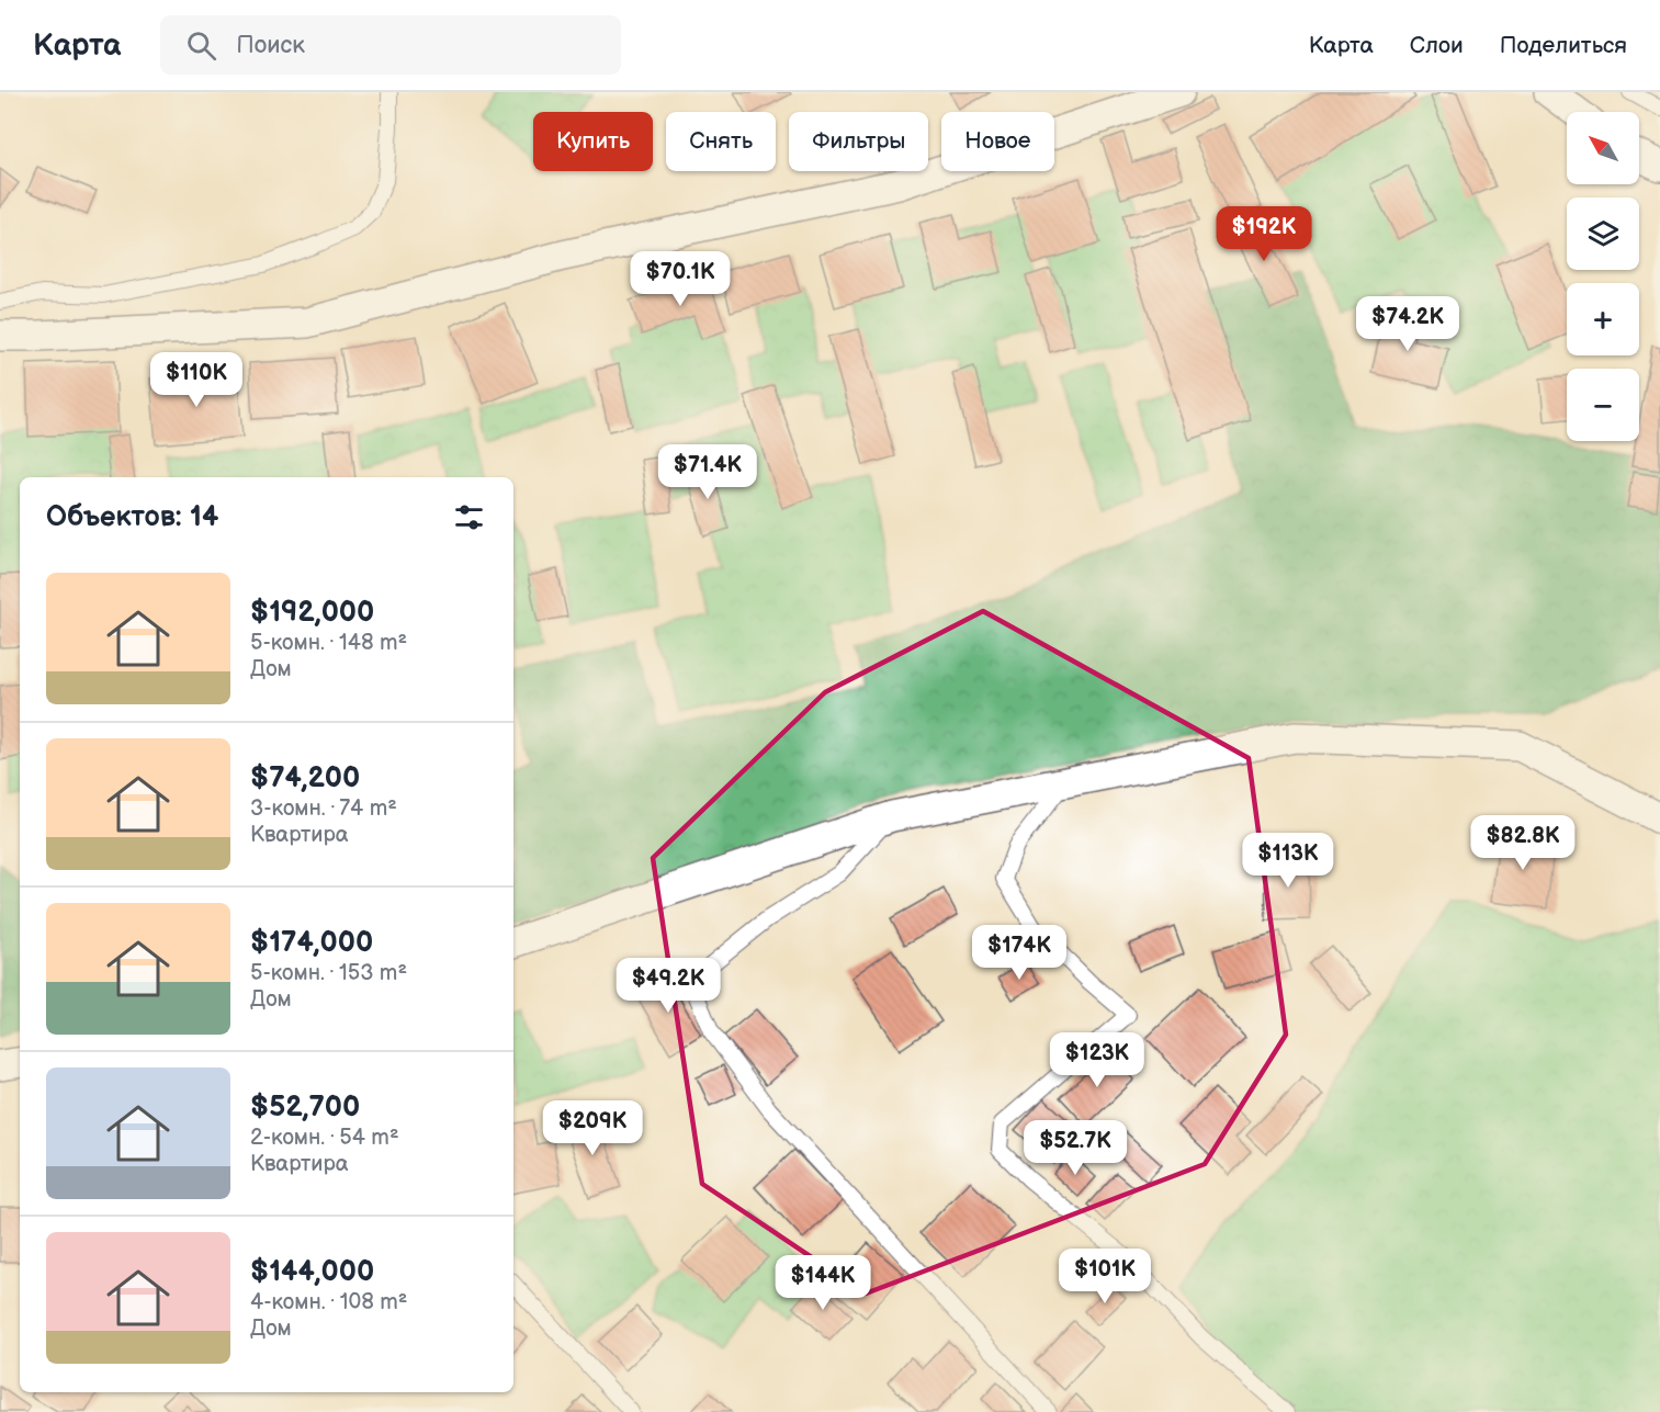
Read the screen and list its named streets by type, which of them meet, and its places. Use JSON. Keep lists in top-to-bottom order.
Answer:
{
  "north": "top left",
  "page": {
    "header": "Карта",
    "search": "Поиск",
    "nav": ["Карта", "Слои", "Поделиться"],
    "map_buttons": ["+", "−"],
    "chip": [
      "Купить",
      "Снять",
      "Фильтры",
      "Новое"
    ],
    "price": [
      "$192K",
      "$70.1K",
      "$74.2K",
      "$110K",
      "$71.4K",
      "$82.8K",
      "$113K",
      "$174K",
      "$49.2K",
      "$123K",
      "$209K",
      "$52.7K",
      "$101K",
      "$144K"
    ],
    "heading": "Объектов: 14",
    "list": [
      {
        "name": "$192,000",
        "note": "5-комн. · 148 m² · Дом"
      },
      {
        "name": "$74,200",
        "note": "3-комн. · 74 m² · Квартира"
      },
      {
        "name": "$174,000",
        "note": "5-комн. · 153 m² · Дом"
      },
      {
        "name": "$52,700",
        "note": "2-комн. · 54 m² · Квартира"
      },
      {
        "name": "$144,000",
        "note": "4-комн. · 108 m² · Дом"
      }
    ]
  }
}
